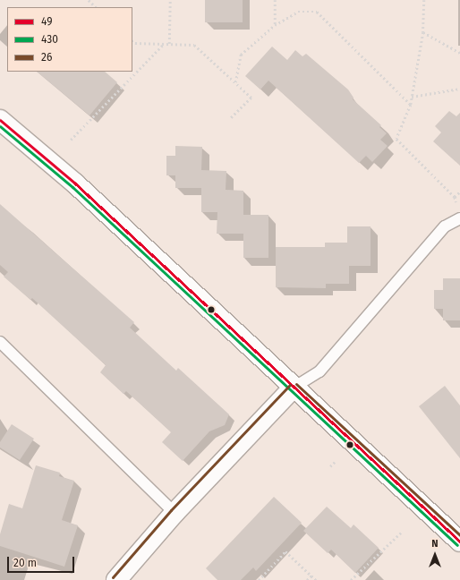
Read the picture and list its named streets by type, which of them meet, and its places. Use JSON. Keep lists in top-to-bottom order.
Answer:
{
  "lines": ["transit line 49", "transit line 430", "transit line 26"],
  "legend": ["49", "430", "26"],
  "scale_bar": "20 m",
  "north": "top"
}
